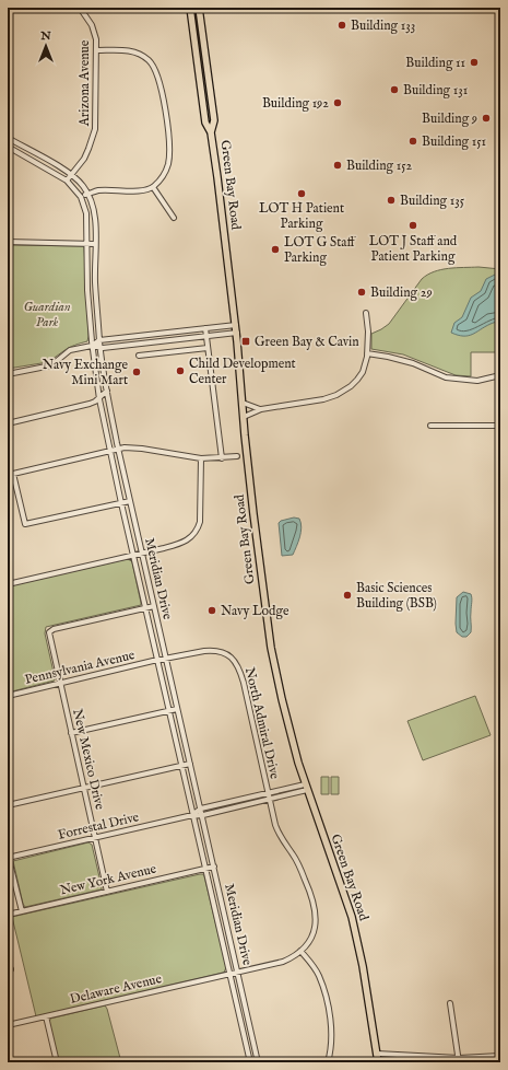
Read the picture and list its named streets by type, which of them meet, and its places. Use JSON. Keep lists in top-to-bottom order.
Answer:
{
  "streets": {
    "main road": ["Green Bay Road"],
    "street": [
      "Arizona Avenue",
      "Meridian Drive",
      "Pennsylvania Avenue",
      "North Admiral Drive",
      "New Mexico Drive",
      "Forrestal Drive",
      "New York Avenue",
      "Delaware Avenue"
    ]
  },
  "crossings": [
    ["Arizona Avenue", "Meridian Drive"],
    ["Green Bay Road", "Forrestal Drive"],
    ["Meridian Drive", "Pennsylvania Avenue"],
    ["Meridian Drive", "North Admiral Drive"],
    ["Meridian Drive", "New Mexico Drive"],
    ["Meridian Drive", "Forrestal Drive"],
    ["Meridian Drive", "New York Avenue"],
    ["Meridian Drive", "Delaware Avenue"],
    ["Pennsylvania Avenue", "North Admiral Drive"],
    ["Pennsylvania Avenue", "New Mexico Drive"],
    ["North Admiral Drive", "Forrestal Drive"],
    ["North Admiral Drive", "Delaware Avenue"],
    ["New Mexico Drive", "Forrestal Drive"],
    ["New Mexico Drive", "New York Avenue"]
  ],
  "parks": ["Guardian Park"],
  "places": {
    "other": [
      "Building 133",
      "Building 11",
      "Building 131",
      "Building 192",
      "Building 9",
      "Building 151",
      "Building 152",
      "LOT H Patient Parking",
      "Building 135",
      "LOT J Staff and Patient Parking",
      "LOT G Staff Parking",
      "Building 29",
      "Child Development Center",
      "Navy Exchange Mini Mart",
      "Basic Sciences Building (BSB)",
      "Navy Lodge"
    ],
    "transit": ["Green Bay & Cavin"]
  },
  "north": "top"
}
